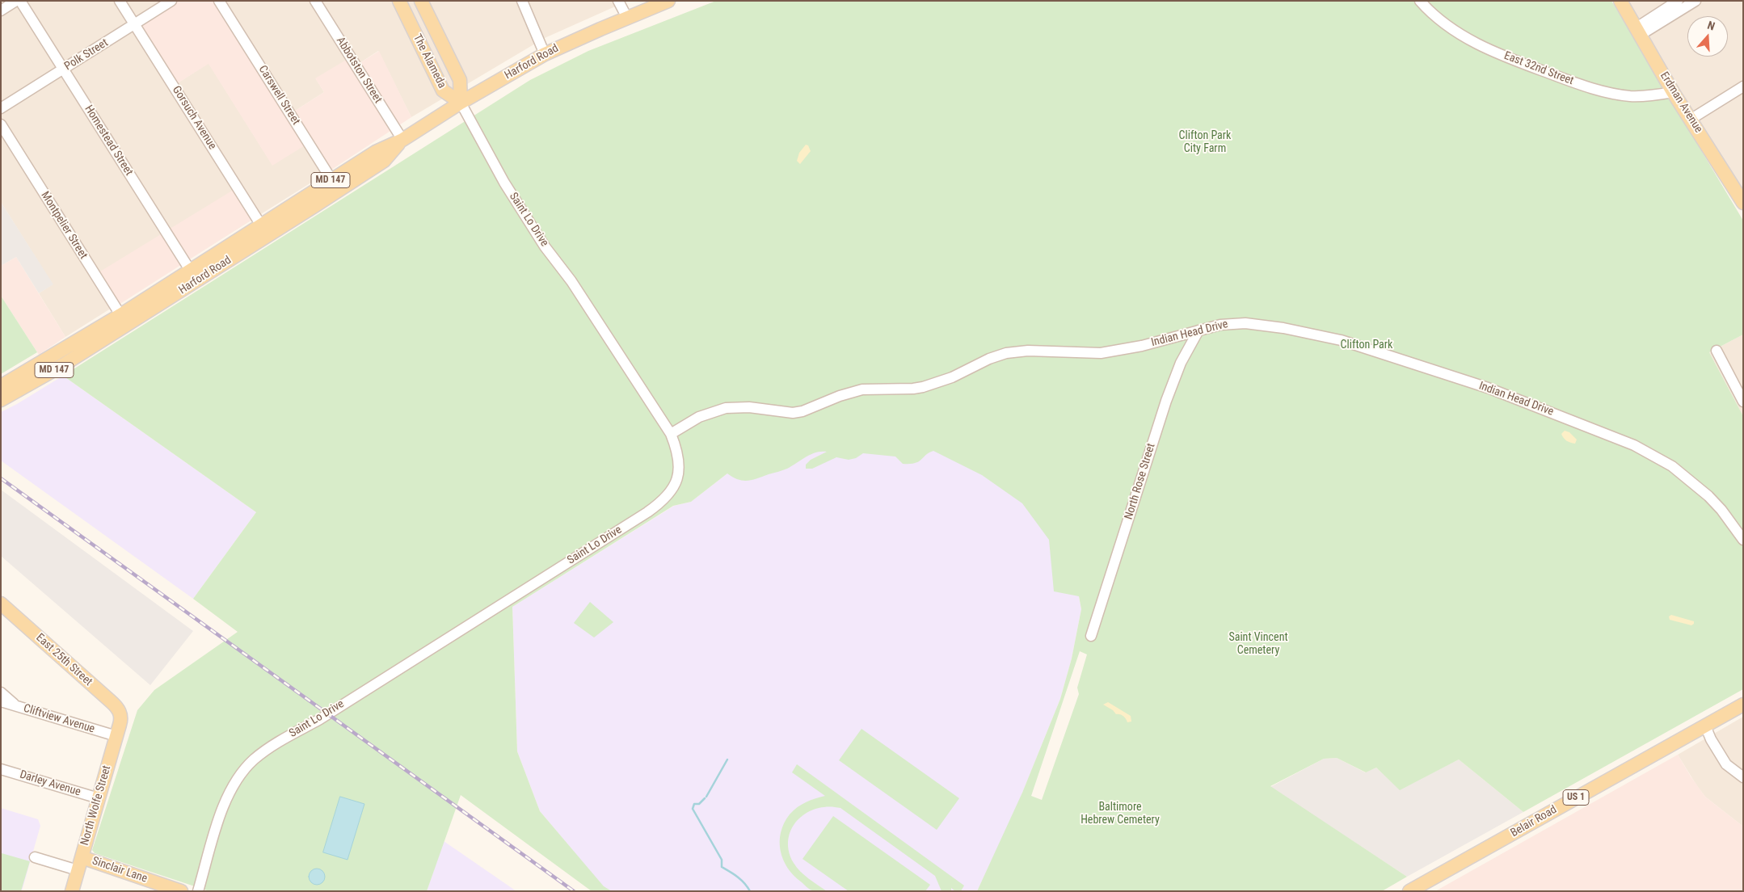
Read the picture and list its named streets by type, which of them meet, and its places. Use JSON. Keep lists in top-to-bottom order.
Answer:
{
  "streets": {
    "main road": [
      "The Alameda",
      "Harford Road",
      "Erdman Avenue",
      "MD 147",
      "East 25th Street",
      "US 1",
      "North Wolfe Street",
      "Belair Road",
      "Sinclair Lane"
    ],
    "street": [
      "Polk Street",
      "East 32nd Street",
      "Abbotston Street",
      "Carswell Street",
      "Gorsuch Avenue",
      "Homestead Street",
      "Saint Lo Drive",
      "Montpelier Street",
      "Indian Head Drive",
      "North Rose Street",
      "Cliftview Avenue",
      "Darley Avenue"
    ]
  },
  "crossings": [
    ["Polk Street", "Gorsuch Avenue"],
    ["Polk Street", "Homestead Street"],
    ["The Alameda", "Harford Road"],
    ["The Alameda", "Saint Lo Drive"],
    ["Harford Road", "Abbotston Street"],
    ["Harford Road", "Carswell Street"],
    ["Harford Road", "Gorsuch Avenue"],
    ["Harford Road", "Homestead Street"],
    ["Harford Road", "Saint Lo Drive"],
    ["Harford Road", "Montpelier Street"],
    ["East 32nd Street", "Erdman Avenue"],
    ["Saint Lo Drive", "Indian Head Drive"],
    ["Indian Head Drive", "North Rose Street"],
    ["East 25th Street", "North Wolfe Street"],
    ["Cliftview Avenue", "North Wolfe Street"],
    ["Darley Avenue", "North Wolfe Street"],
    ["North Wolfe Street", "Sinclair Lane"]
  ],
  "parks": [
    "Clifton Park City Farm",
    "Clifton Park",
    "Saint Vincent Cemetery",
    "Baltimore Hebrew Cemetery"
  ],
  "north": "top"
}
